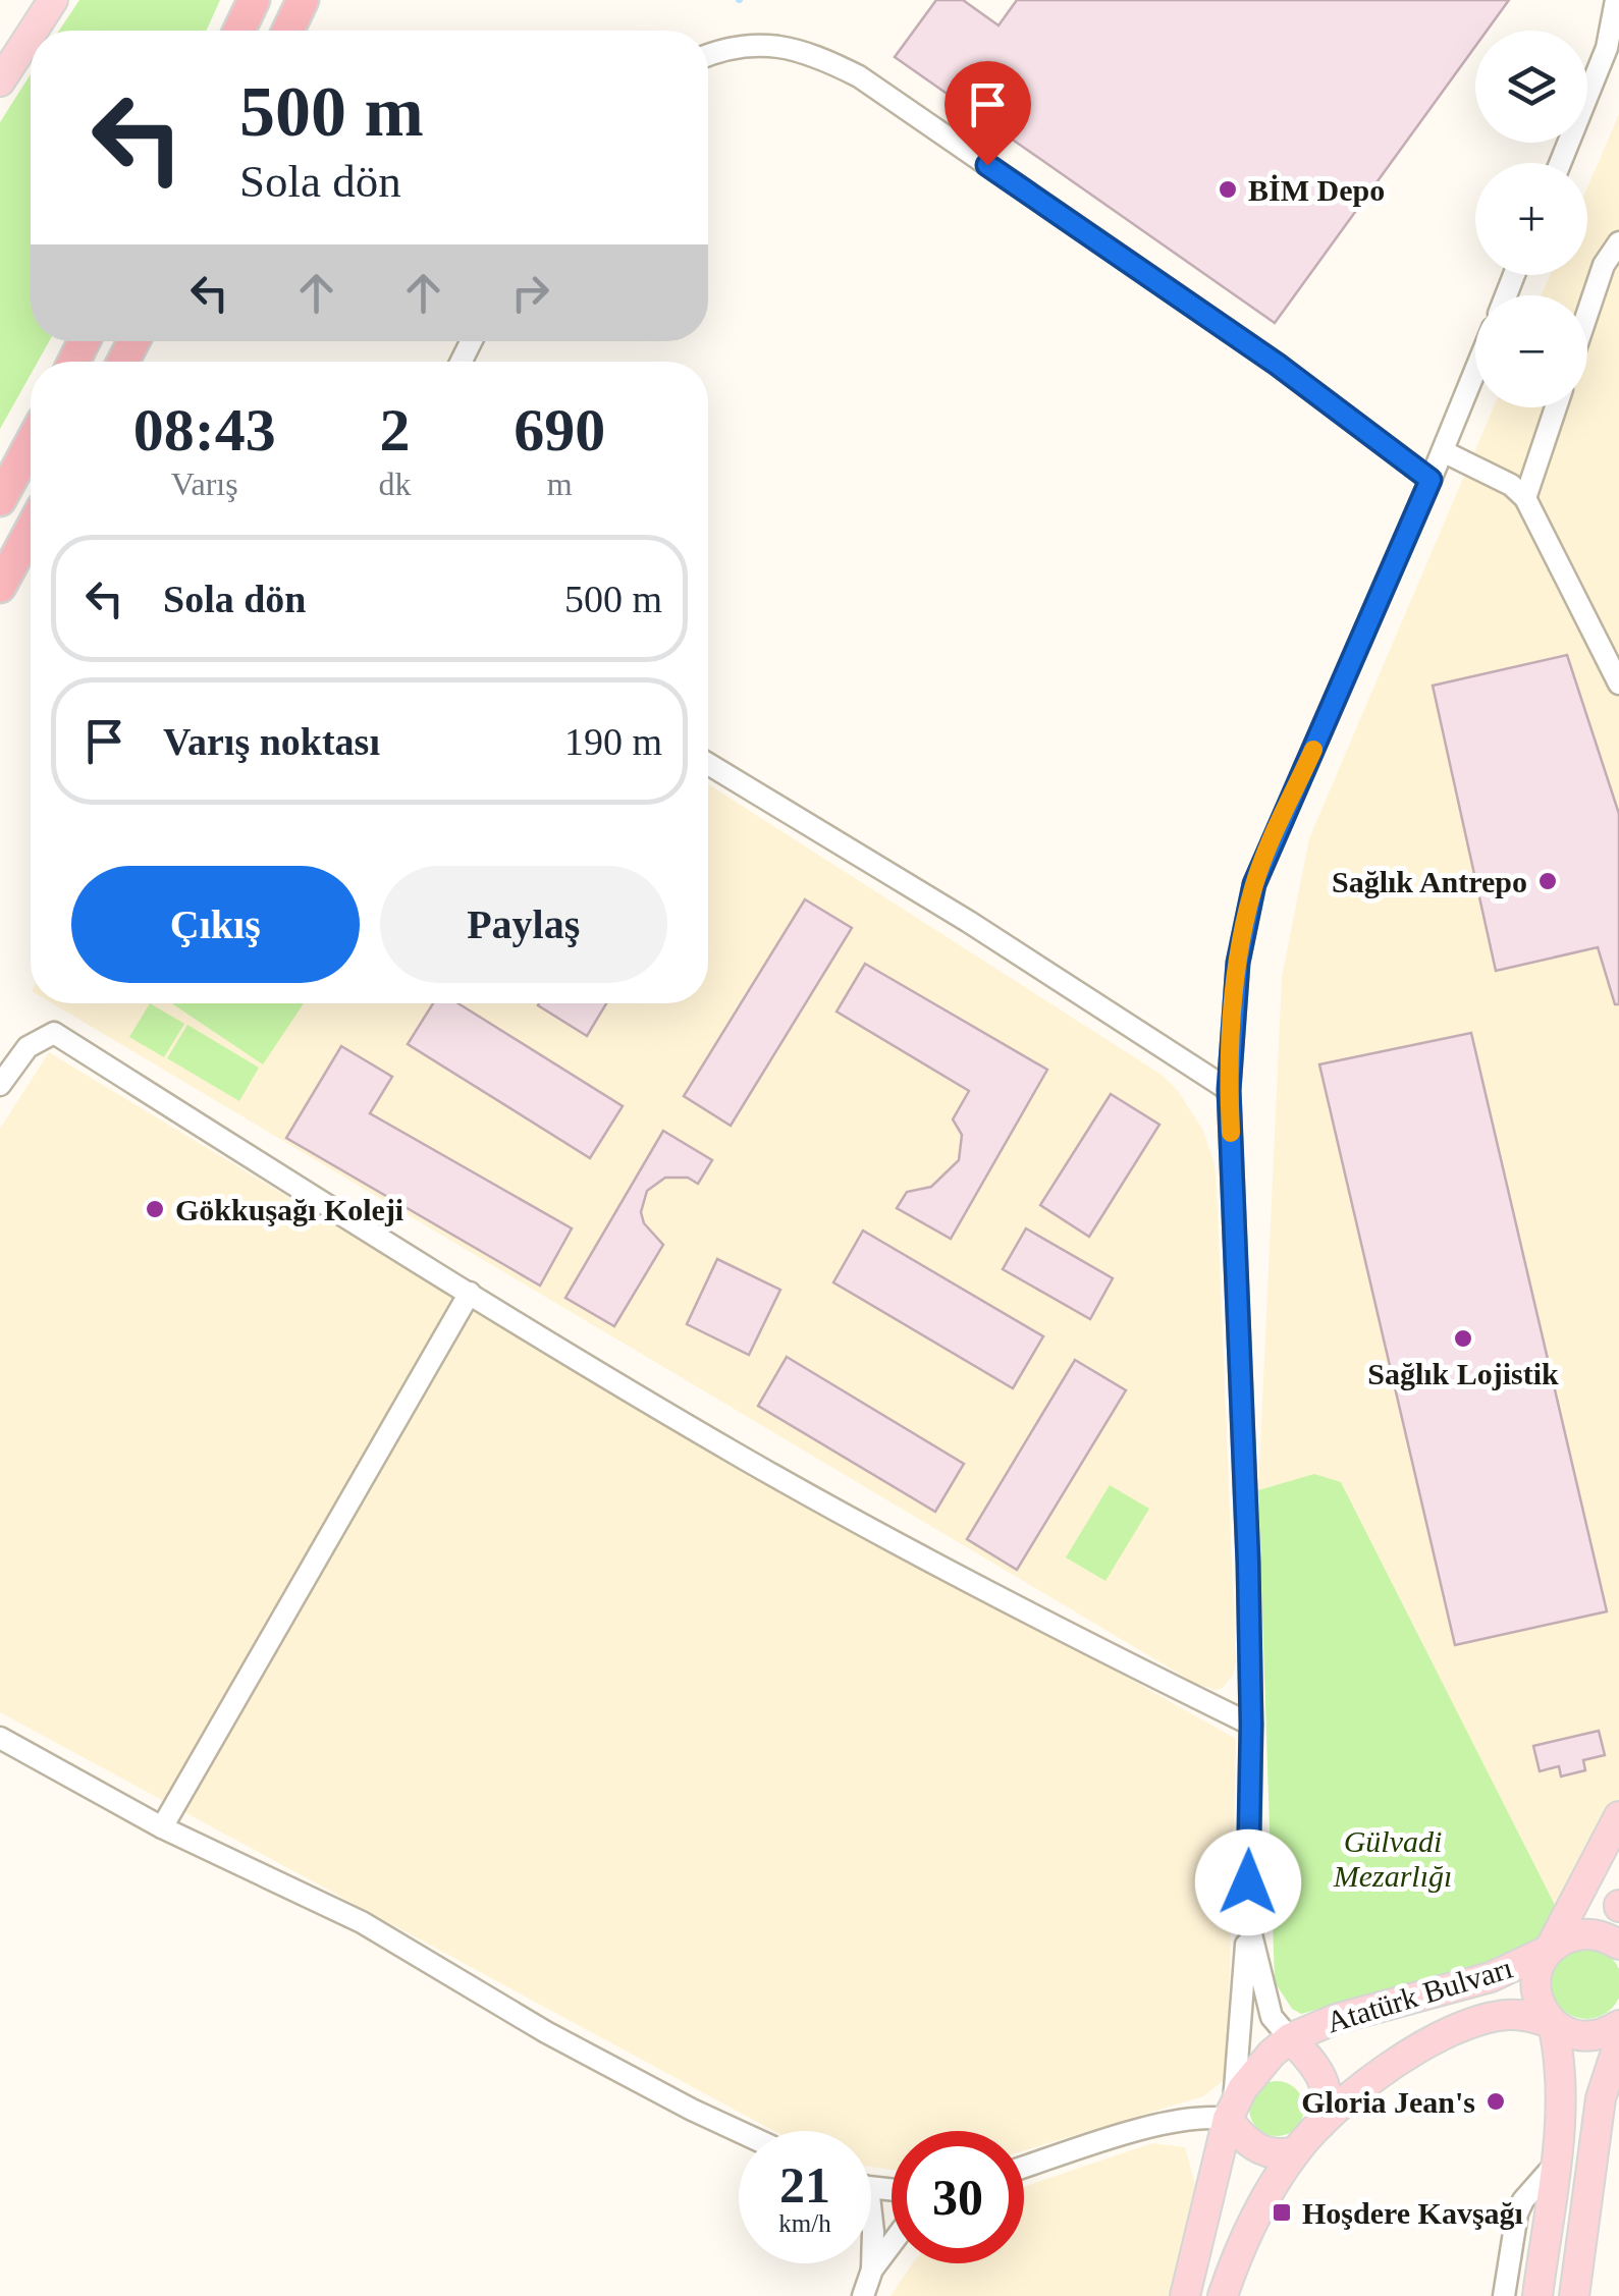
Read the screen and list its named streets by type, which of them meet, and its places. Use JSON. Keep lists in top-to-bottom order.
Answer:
{
  "streets": {
    "main road": ["Atatürk Bulvarı"]
  },
  "parks": ["Gülvadi Mezarlığı"],
  "places": {
    "other": [
      "BİM Depo",
      "Sağlık Antrepo",
      "Gökkuşağı Koleji",
      "Sağlık Lojistik",
      "Gloria Jean's"
    ],
    "transit": ["Hoşdere Kavşağı"]
  },
  "page": {
    "map_buttons": ["+", "−"],
    "turn": ["500 m", "Sola dön"],
    "eta": [
      "08:43",
      "Varış",
      "2",
      "dk",
      "690",
      "m"
    ],
    "list": [
      {
        "name": "Sola dön",
        "value": "500 m"
      },
      {
        "name": "Varış noktası",
        "value": "190 m"
      }
    ],
    "buttons": ["Çıkış", "Paylaş"],
    "speed": "21 km/h",
    "limit": "30"
  }
}
